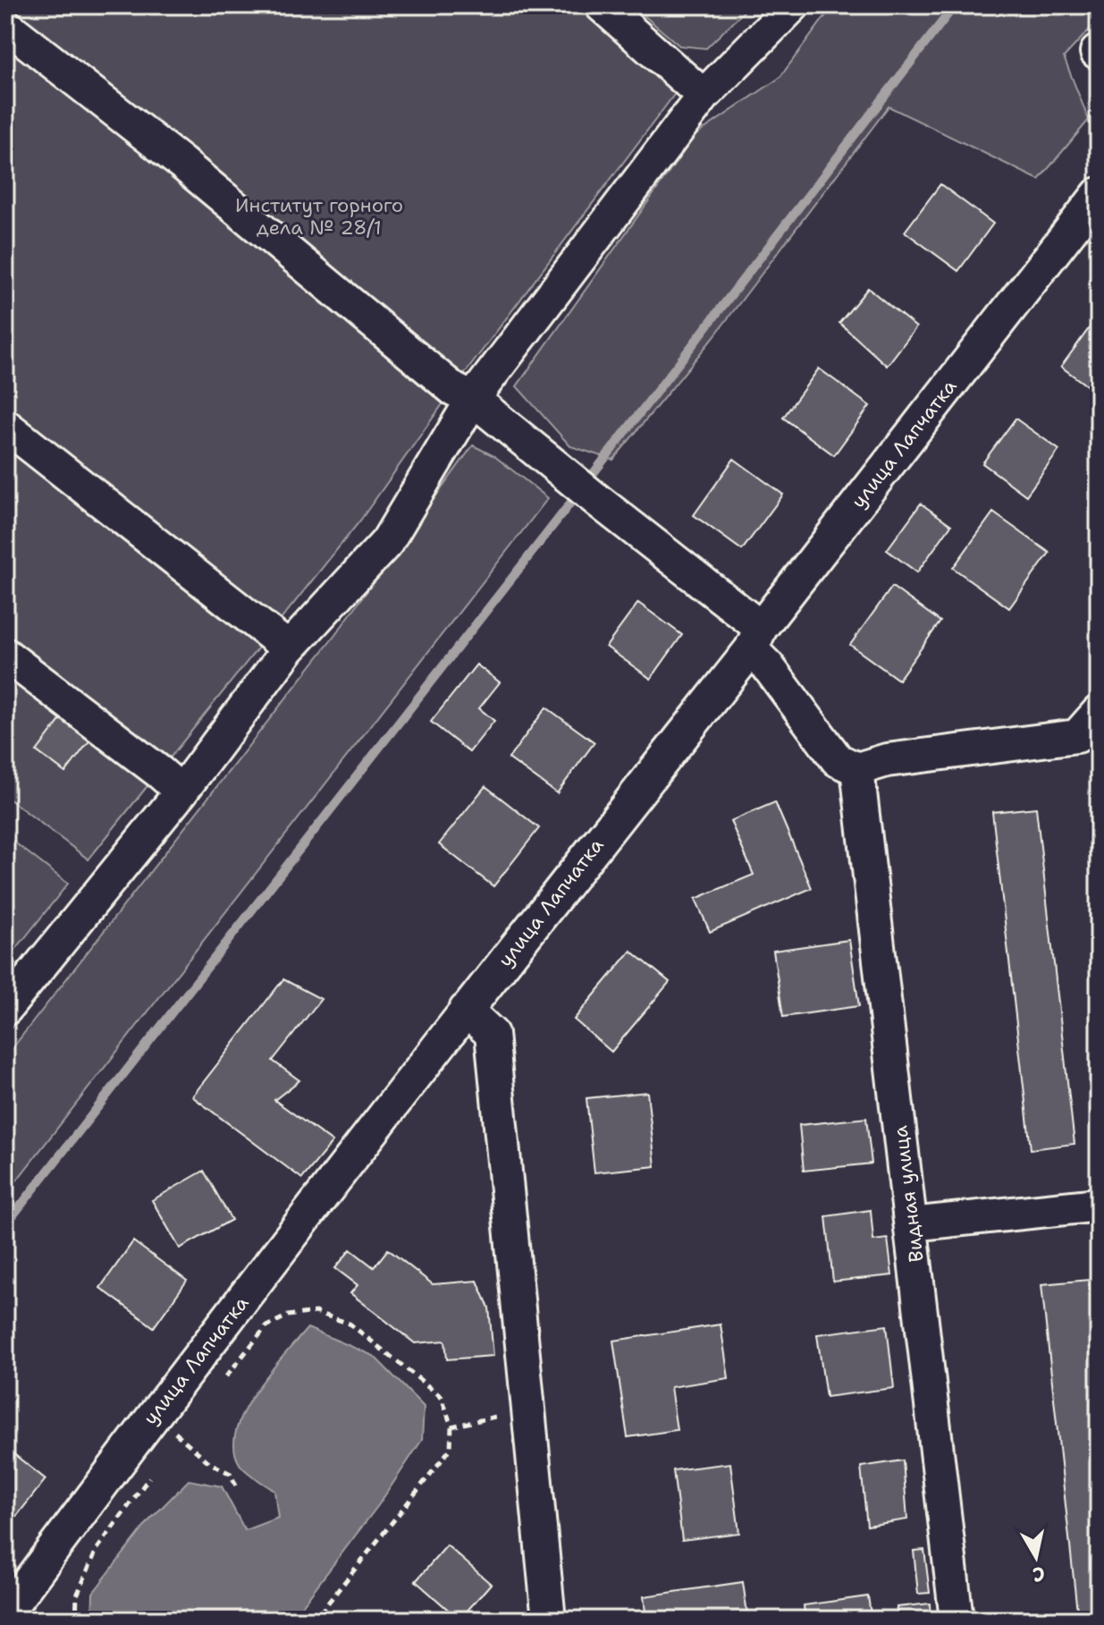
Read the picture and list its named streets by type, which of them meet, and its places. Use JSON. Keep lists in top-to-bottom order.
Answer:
{
  "streets": {
    "street": ["улица Лапчатка", "Видная улица"]
  },
  "parks": ["Институт горного дела № 28/1"],
  "north": "bottom"
}
